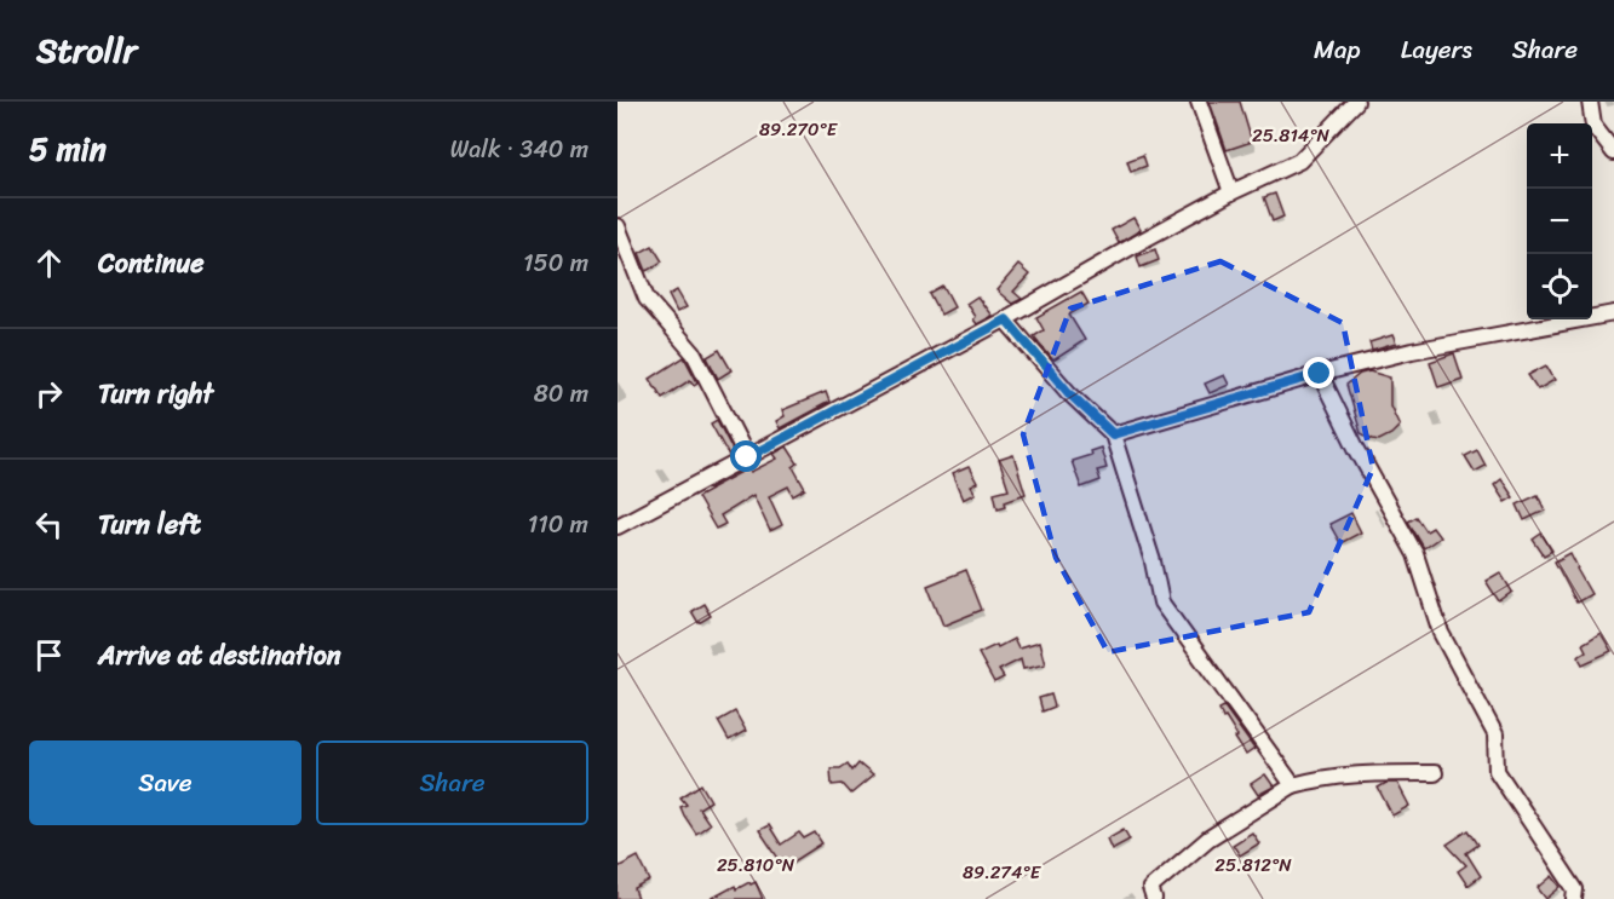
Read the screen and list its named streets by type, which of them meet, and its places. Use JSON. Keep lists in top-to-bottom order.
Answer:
{
  "page": {
    "header": "Strollr",
    "nav": ["Map", "Layers", "Share"],
    "heading": ["5 min", "Walk · 340 m"],
    "map_buttons": ["+", "−"],
    "list": [
      ["Continue", "150 m"],
      ["Turn right", "80 m"],
      ["Turn left", "110 m"],
      "Arrive at destination"
    ],
    "buttons": ["Save", "Share"]
  },
  "coordinates": [
    "89.270°E",
    "25.814°N",
    "25.810°N",
    "25.812°N",
    "89.274°E"
  ]
}
